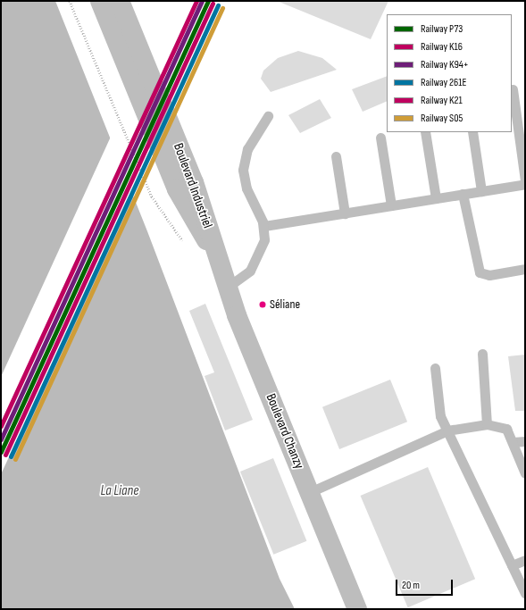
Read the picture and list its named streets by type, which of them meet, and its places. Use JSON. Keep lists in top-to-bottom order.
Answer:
{
  "streets": {
    "street": ["Boulevard Industriel", "Boulevard Chanzy"]
  },
  "crossings": [
    ["Boulevard Industriel", "Boulevard Chanzy"]
  ],
  "water": ["La Liane"],
  "places": ["Séliane"],
  "lines": [
    "rail line P73",
    "rail line K94+",
    "rail line K21",
    "rail line K16",
    "rail line 261E",
    "rail line S05"
  ],
  "legend": [
    "Railway P73",
    "Railway K16",
    "Railway K94+",
    "Railway 261E",
    "Railway K21",
    "Railway S05"
  ],
  "scale_bar": "20 m"
}
